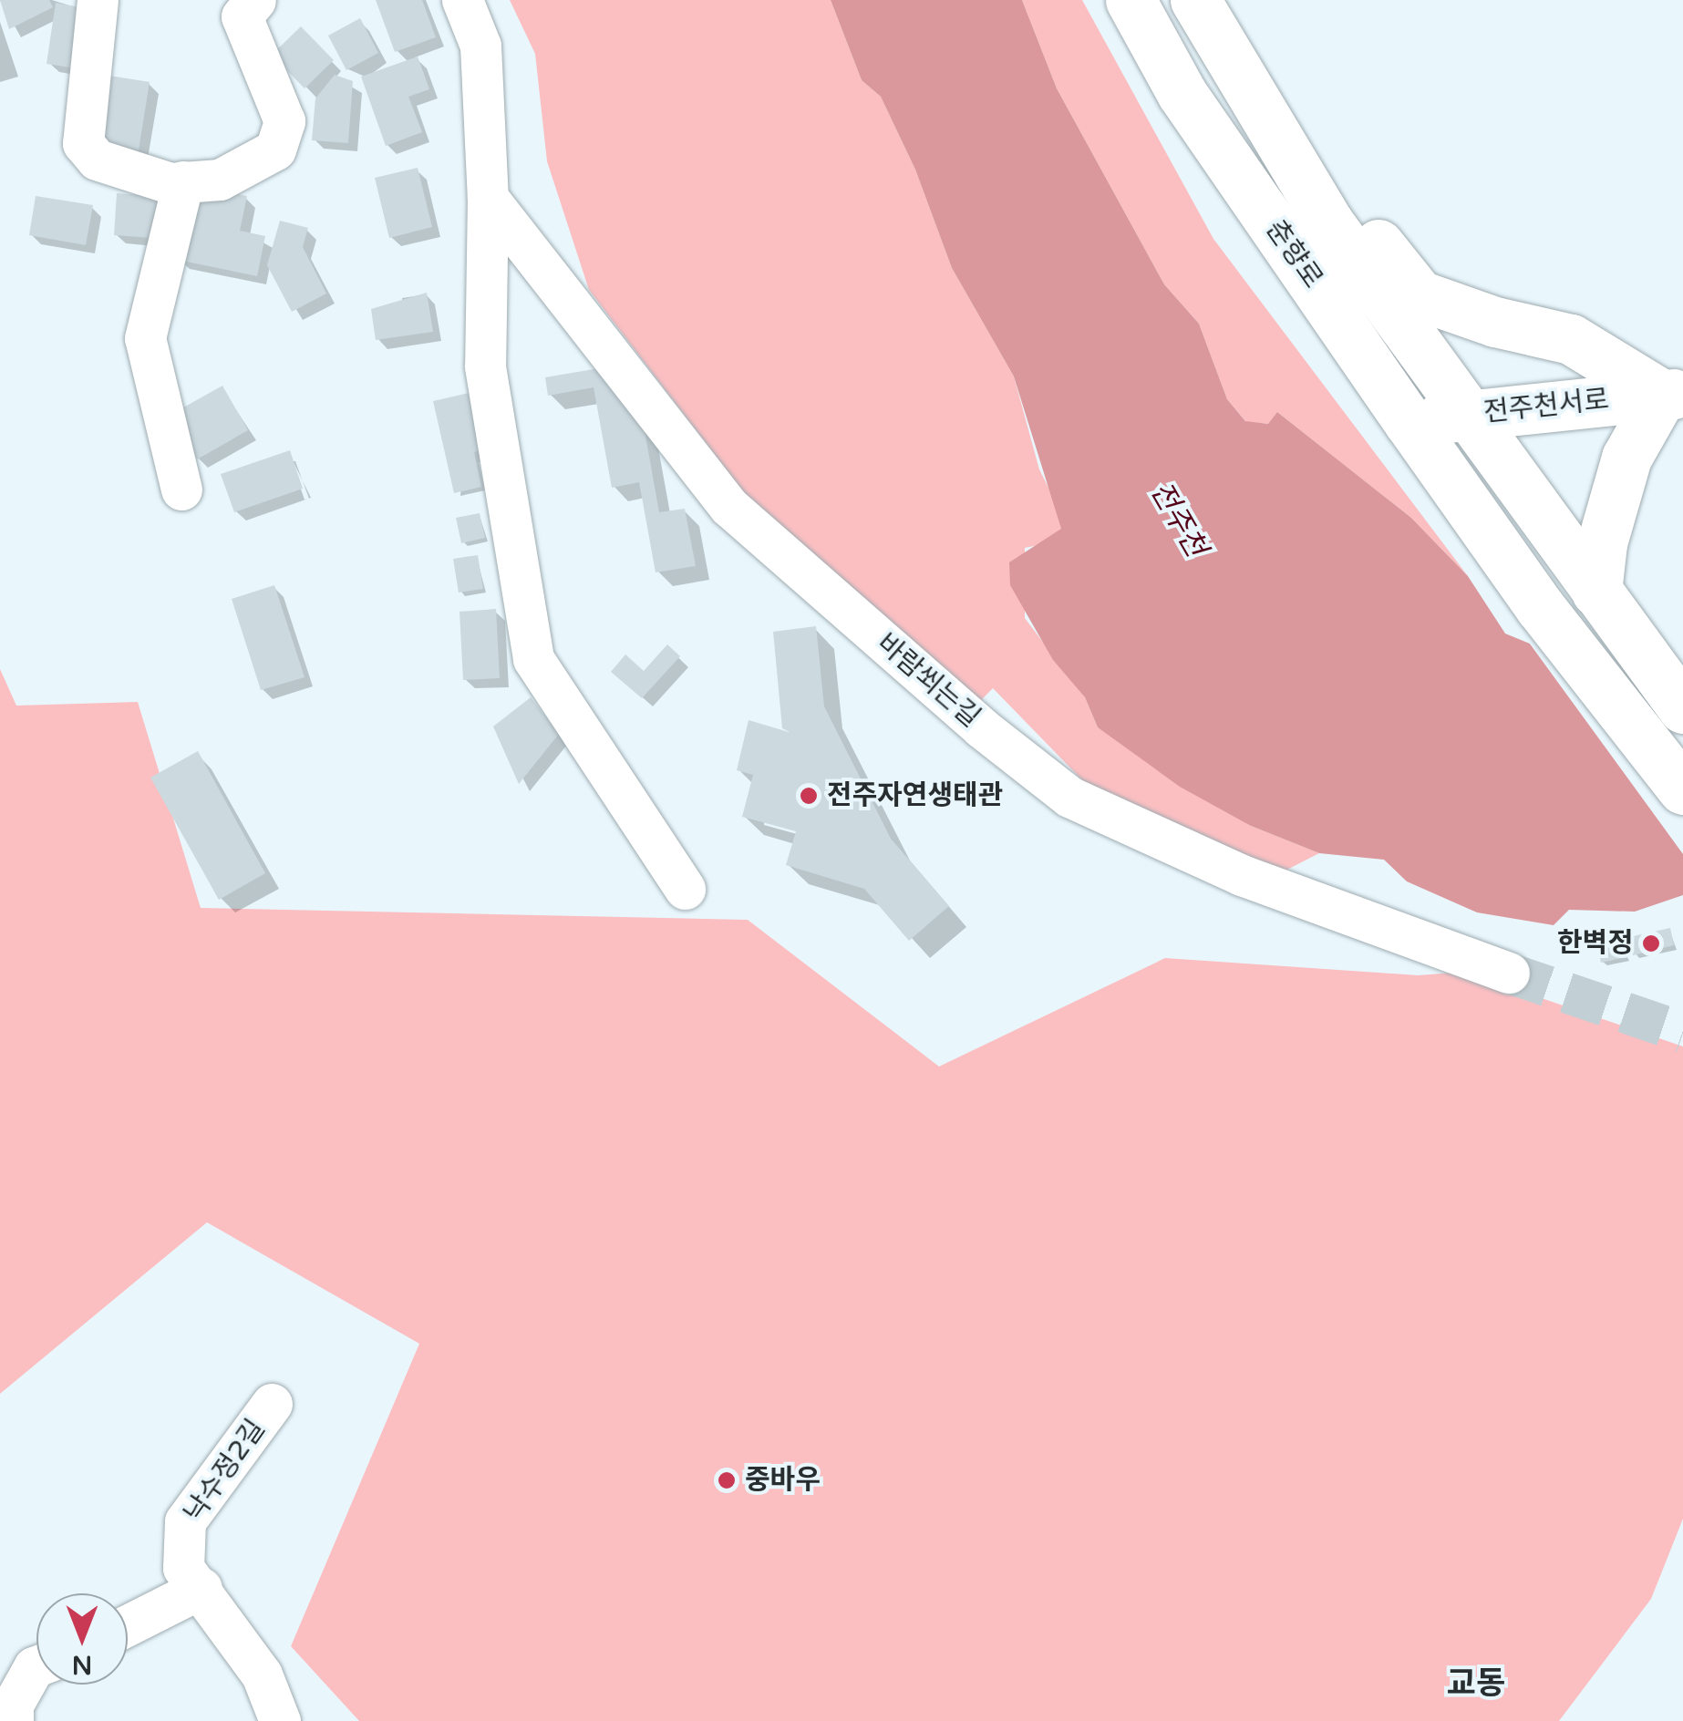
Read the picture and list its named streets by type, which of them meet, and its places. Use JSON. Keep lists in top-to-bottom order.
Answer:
{
  "streets": {
    "street": [
      "춘향로",
      "전주천서로",
      "바람쐬는길",
      "낙수정2길"
    ]
  },
  "crossings": [
    ["춘향로", "전주천서로"]
  ],
  "districts": ["교동"],
  "water": ["전주천"],
  "places": ["전주자연생태관", "한벽정", "중바우"],
  "north": "bottom"
}
